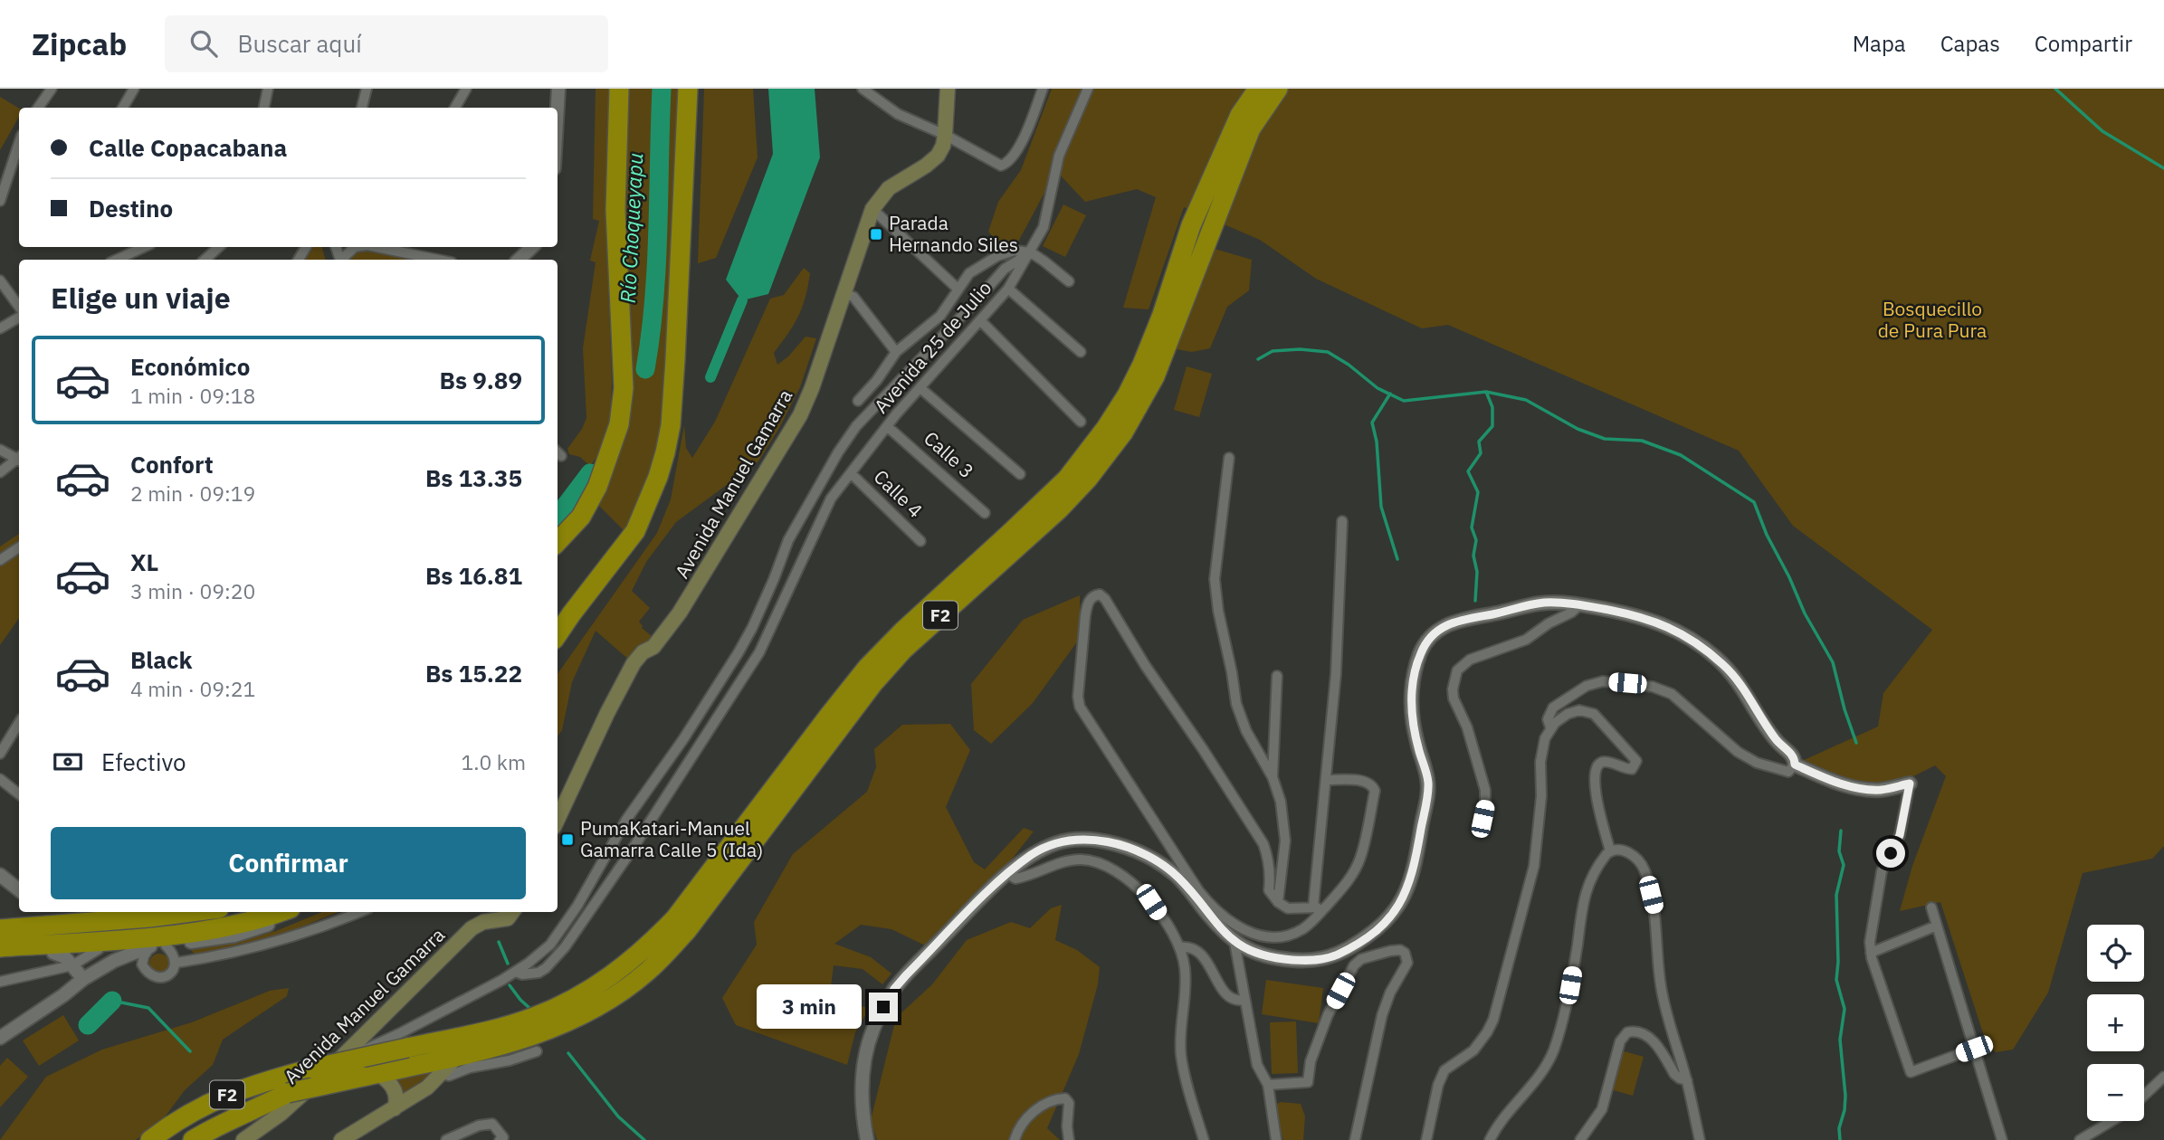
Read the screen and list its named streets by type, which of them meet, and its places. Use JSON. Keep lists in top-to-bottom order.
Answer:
{
  "streets": {
    "highway": ["F2"],
    "main road": ["Avenida Manuel Gamarra"],
    "street": ["Avenida 25 de Julio", "Calle 3", "Calle 4"]
  },
  "crossings": [
    ["Avenida 25 de Julio", "Calle 3"],
    ["Avenida 25 de Julio", "Avenida Manuel Gamarra"],
    ["Avenida 25 de Julio", "Calle 4"]
  ],
  "water": ["Río Choqueyapu"],
  "parks": ["Bosquecillo de Pura Pura"],
  "places": {
    "transit": ["Parada Hernando Siles", "PumaKatari-Manuel Gamarra Calle 5 (Ida)"]
  },
  "page": {
    "header": "Zipcab",
    "search": "Buscar aquí",
    "nav": ["Mapa", "Capas", "Compartir"],
    "banner": ["Calle Copacabana", "Destino"],
    "heading": "Elige un viaje",
    "list": [
      {
        "name": "Económico",
        "note": "1 min · 09:18",
        "value": "Bs 9.89"
      },
      {
        "name": "Confort",
        "note": "2 min · 09:19",
        "value": "Bs 13.35"
      },
      {
        "name": "XL",
        "note": "3 min · 09:20",
        "value": "Bs 16.81"
      },
      {
        "name": "Black",
        "note": "4 min · 09:21",
        "value": "Bs 15.22"
      }
    ],
    "pay": ["Efectivo", "1.0 km"],
    "buttons": "Confirmar",
    "map_buttons": ["+", "−"],
    "bubble": "3 min"
  }
}
